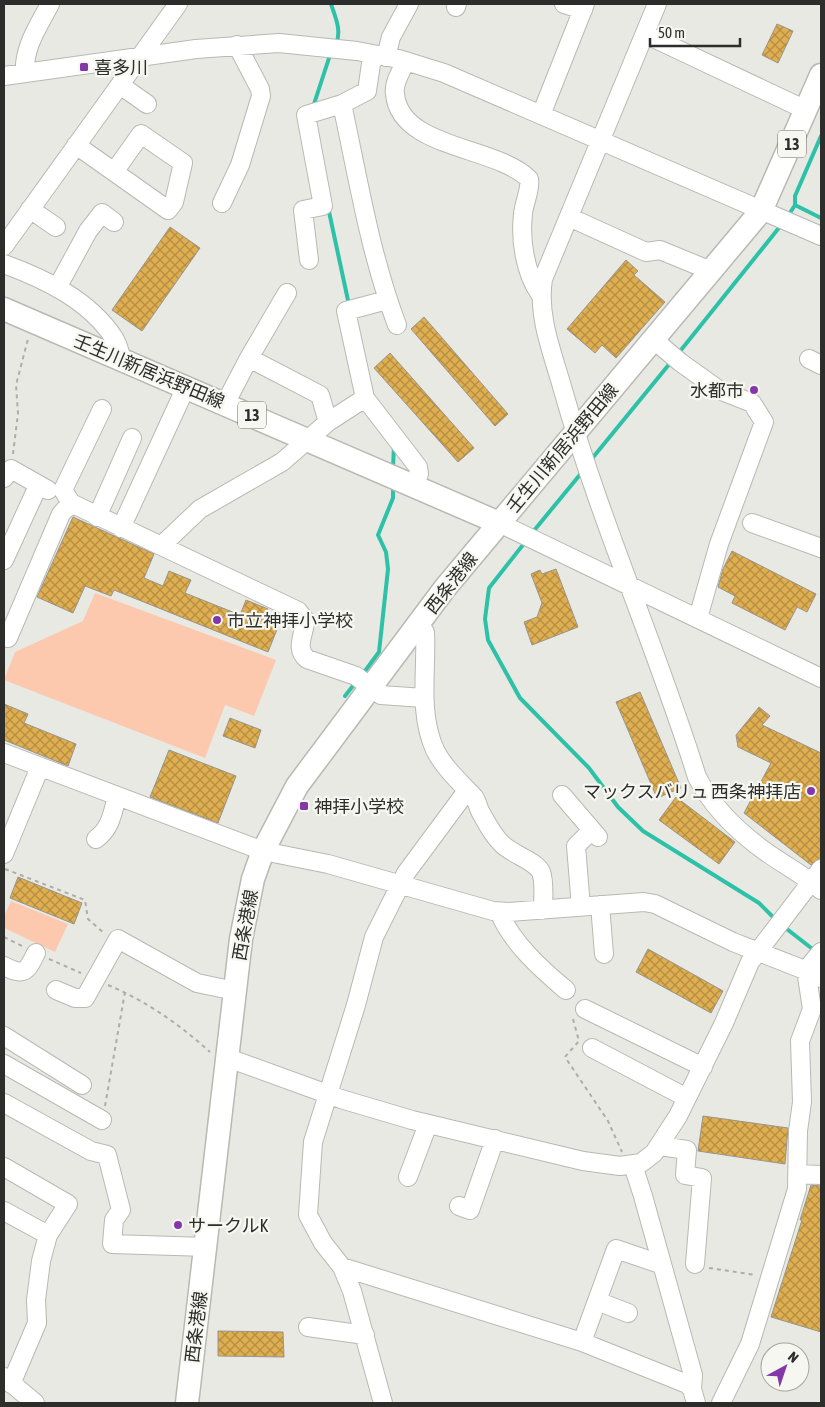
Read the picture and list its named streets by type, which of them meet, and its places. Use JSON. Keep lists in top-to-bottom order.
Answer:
{
  "streets": {
    "main road": ["13", "壬生川新居浜野田線", "西条港線"]
  },
  "crossings": [
    ["壬生川新居浜野田線", "西条港線"]
  ],
  "places": {
    "transit": ["喜多川", "神拝小学校"],
    "other": [
      "水都市",
      "市立神拝小学校",
      "マックスバリュ 西条神拝店",
      "サークルK"
    ]
  },
  "scale_bar": "50 m",
  "north": "top right"
}
